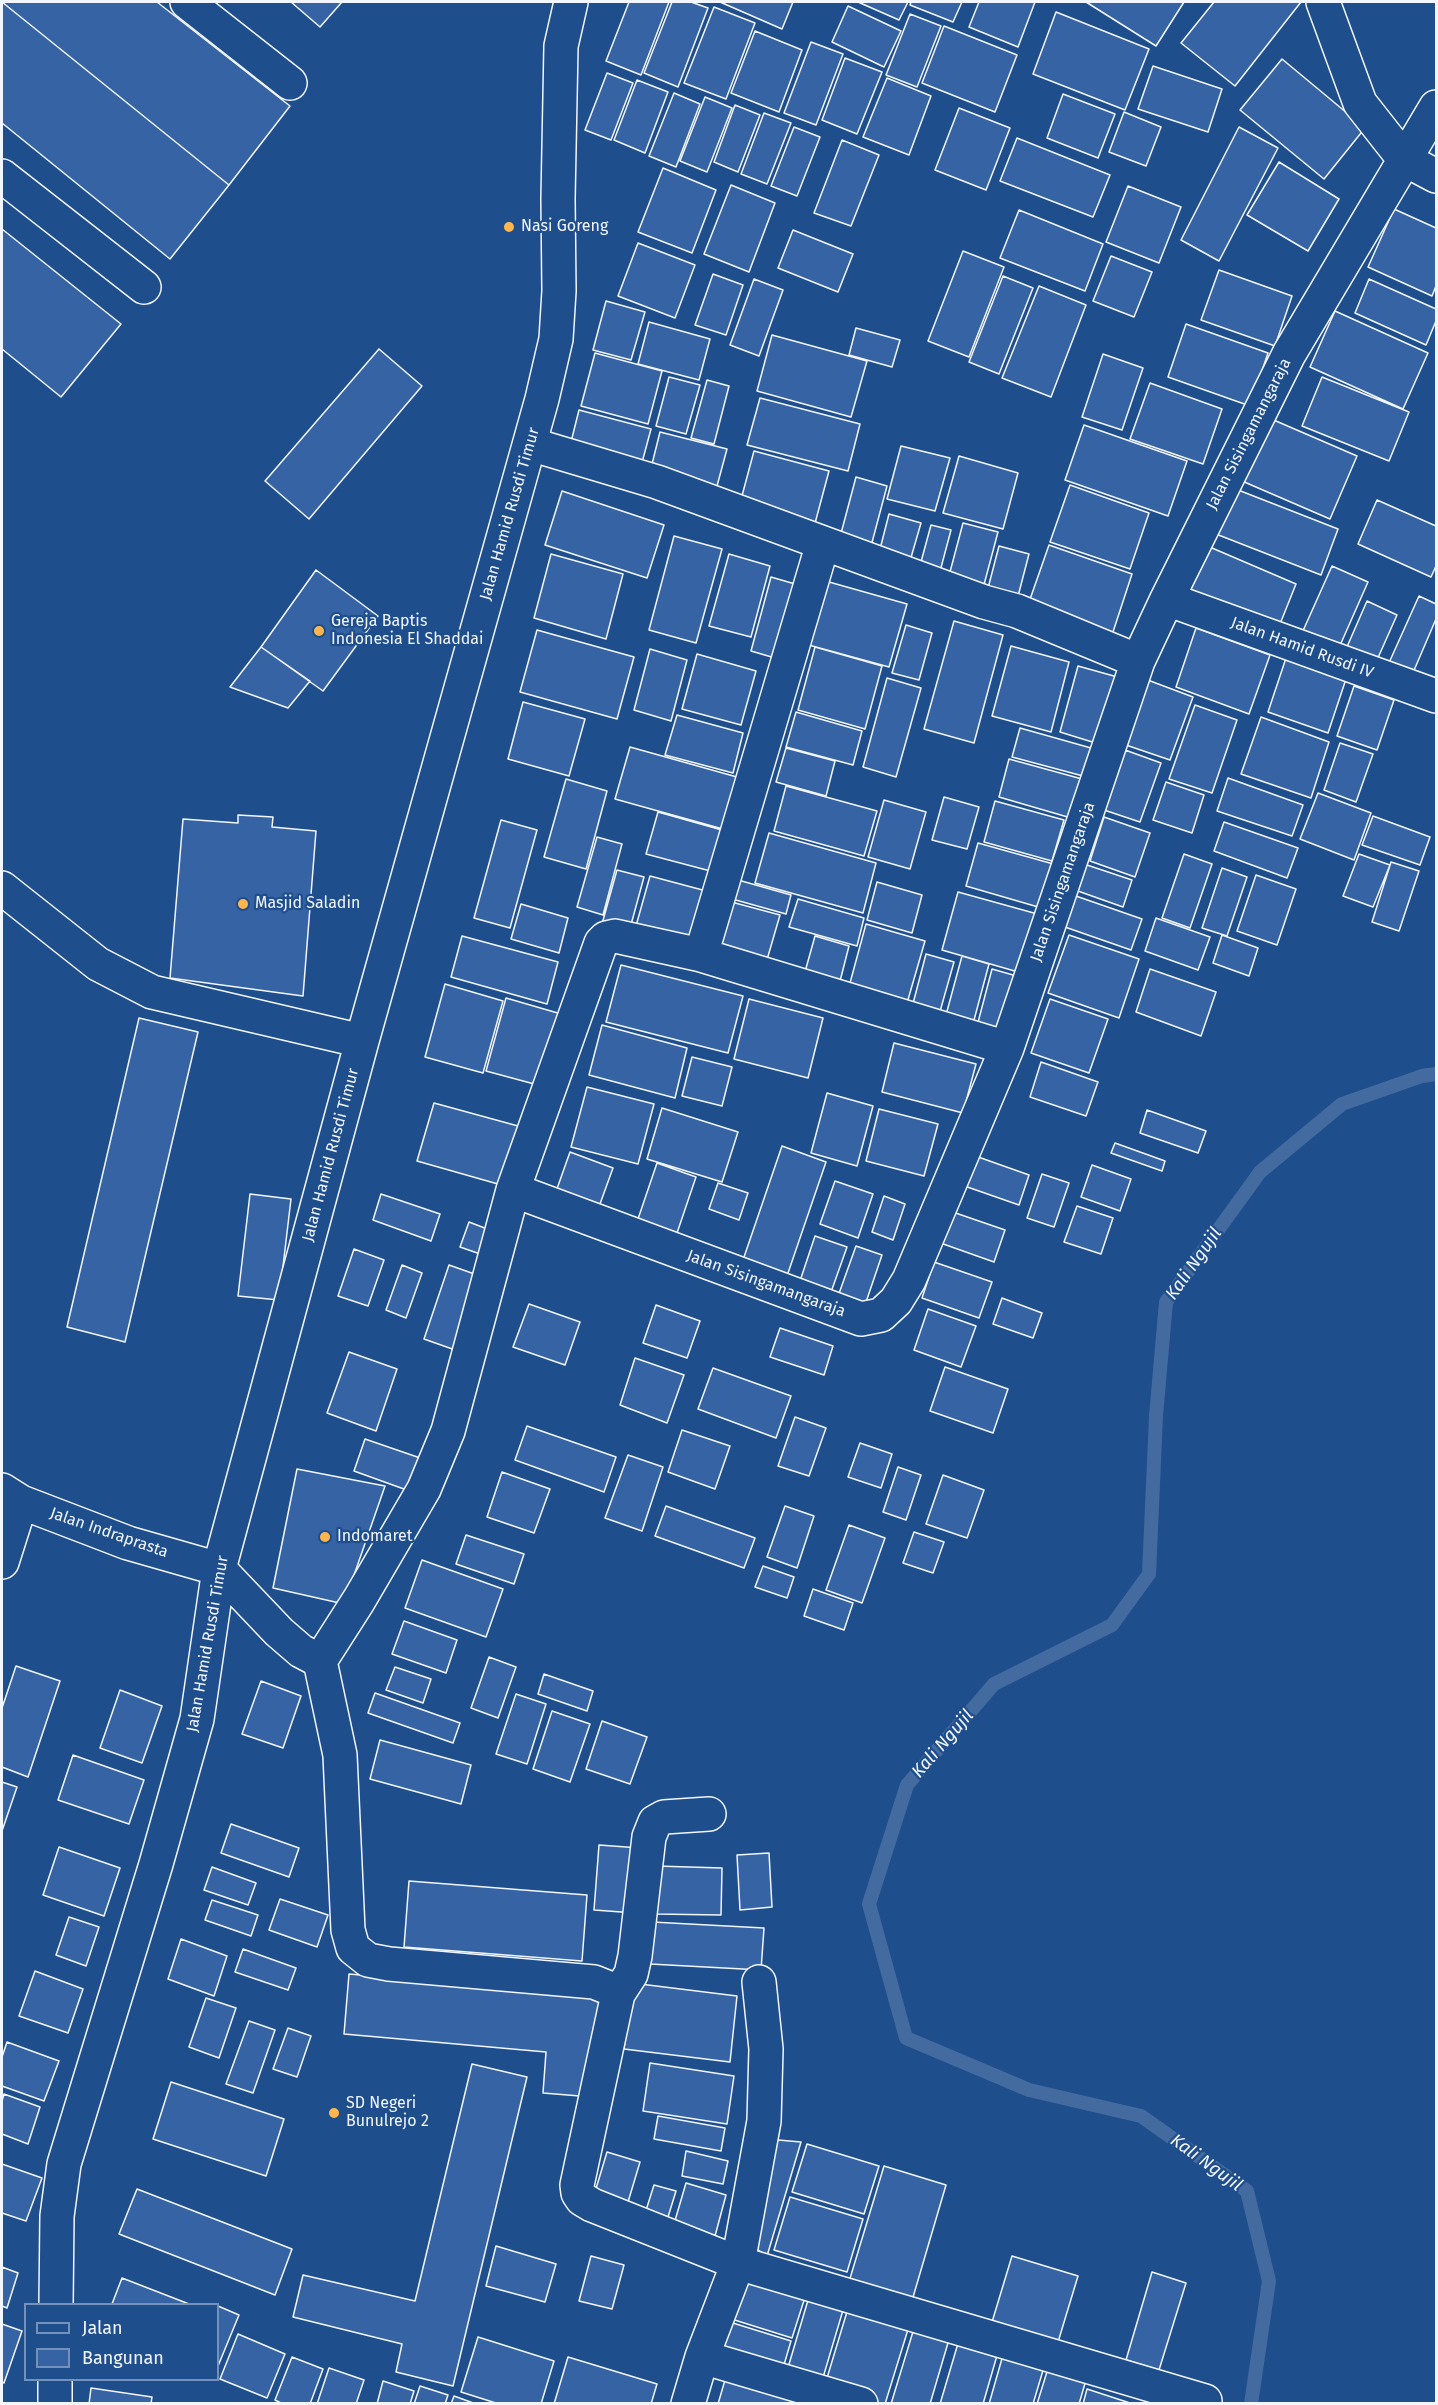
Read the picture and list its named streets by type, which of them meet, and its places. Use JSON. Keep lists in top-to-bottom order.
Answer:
{
  "streets": {
    "street": [
      "Jalan Sisingamangaraja",
      "Jalan Hamid Rusdi Timur",
      "Jalan Hamid Rusdi IV",
      "Jalan Indraprasta"
    ]
  },
  "crossings": [
    ["Jalan Sisingamangaraja", "Jalan Hamid Rusdi IV"],
    ["Jalan Hamid Rusdi Timur", "Jalan Indraprasta"]
  ],
  "water": ["Kali Ngujil"],
  "places": [
    "Nasi Goreng",
    "Gereja Baptis Indonesia El Shaddai",
    "Masjid Saladin",
    "Indomaret",
    "SD Negeri Bunulrejo 2"
  ],
  "legend": ["Jalan", "Bangunan"]
}
